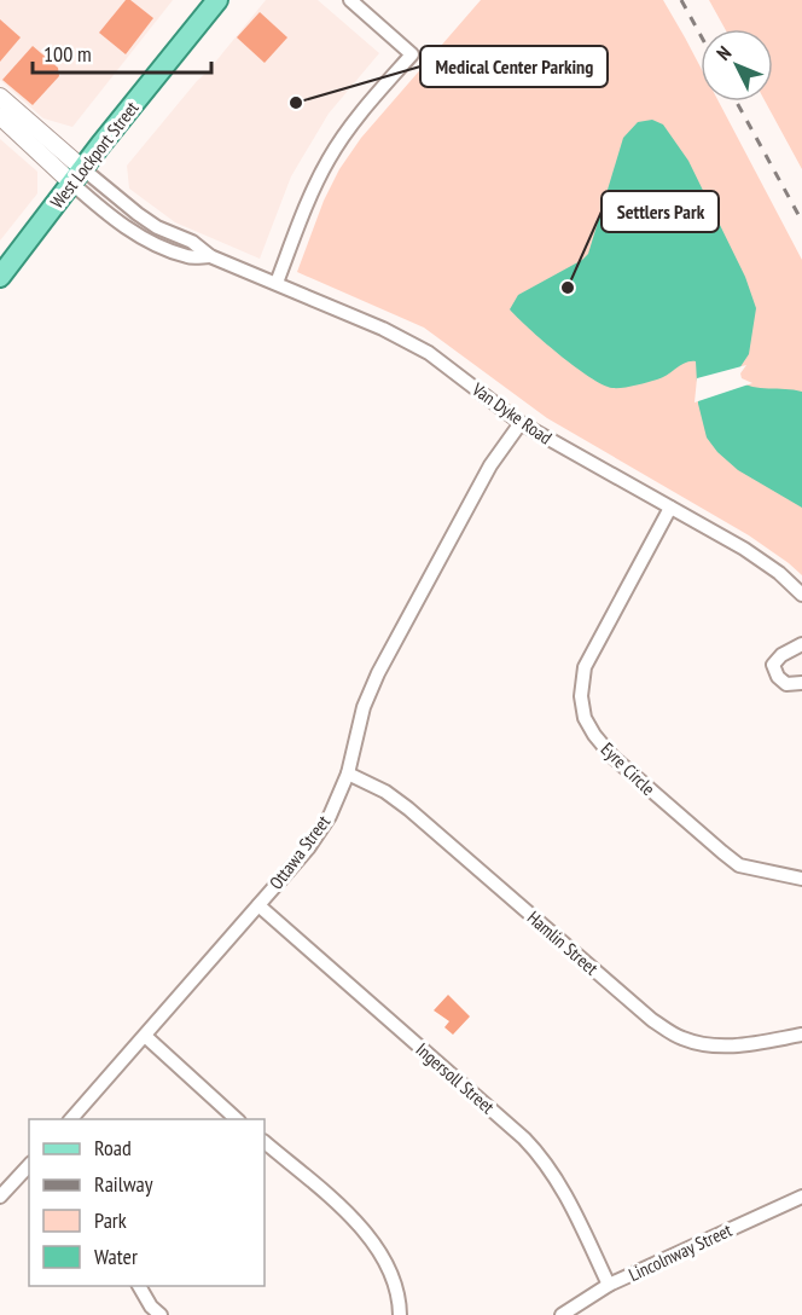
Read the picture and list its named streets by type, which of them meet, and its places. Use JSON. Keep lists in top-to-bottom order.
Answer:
{
  "streets": {
    "main road": ["West Lockport Street"],
    "street": [
      "Van Dyke Road",
      "Eyre Circle",
      "Ottawa Street",
      "Hamlin Street",
      "Ingersoll Street",
      "Lincolnway Street"
    ]
  },
  "crossings": [
    ["West Lockport Street", "Van Dyke Road"],
    ["Van Dyke Road", "Eyre Circle"],
    ["Van Dyke Road", "Ottawa Street"],
    ["Ottawa Street", "Hamlin Street"],
    ["Ottawa Street", "Ingersoll Street"],
    ["Ingersoll Street", "Lincolnway Street"]
  ],
  "places": ["Medical Center Parking", "Settlers Park"],
  "legend": [
    "Road",
    "Railway",
    "Park",
    "Water"
  ],
  "scale_bar": "100 m",
  "north": "top left"
}
